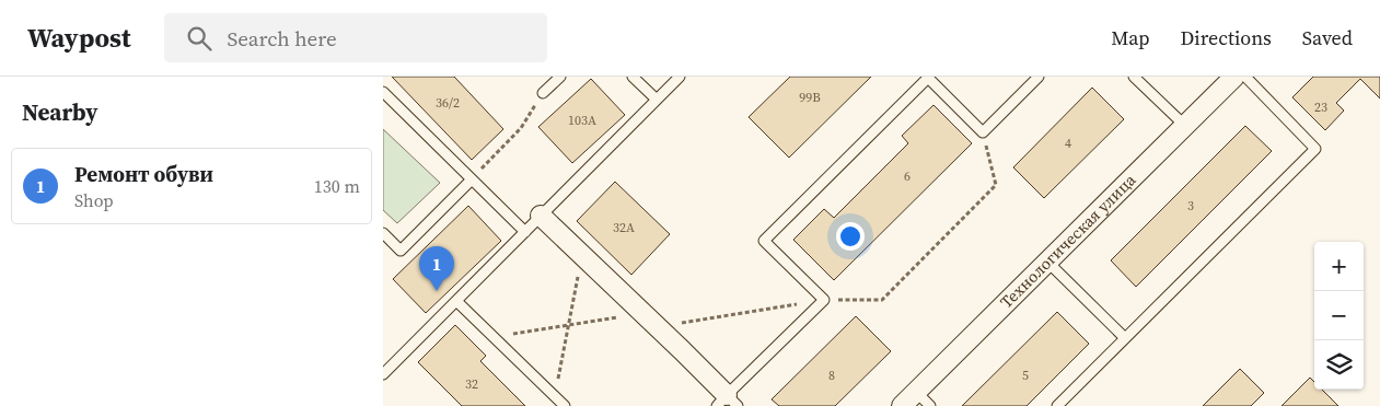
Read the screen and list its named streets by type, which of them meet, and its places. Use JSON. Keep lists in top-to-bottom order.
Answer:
{
  "streets": {
    "street": ["Технологическая улица"]
  },
  "house_numbers": [
    "99В",
    "36/2",
    "23",
    "103А",
    "4",
    "6",
    "3",
    "32А",
    "8",
    "5",
    "32"
  ],
  "page": {
    "header": "Waypost",
    "search": "Search here",
    "nav": ["Map", "Directions", "Saved"],
    "heading": "Nearby",
    "list": [
      {
        "mark": "1",
        "name": "Ремонт обуви",
        "note": "Shop",
        "value": "130 m"
      }
    ],
    "map_buttons": ["+", "−"],
    "pins": "1"
  }
}
